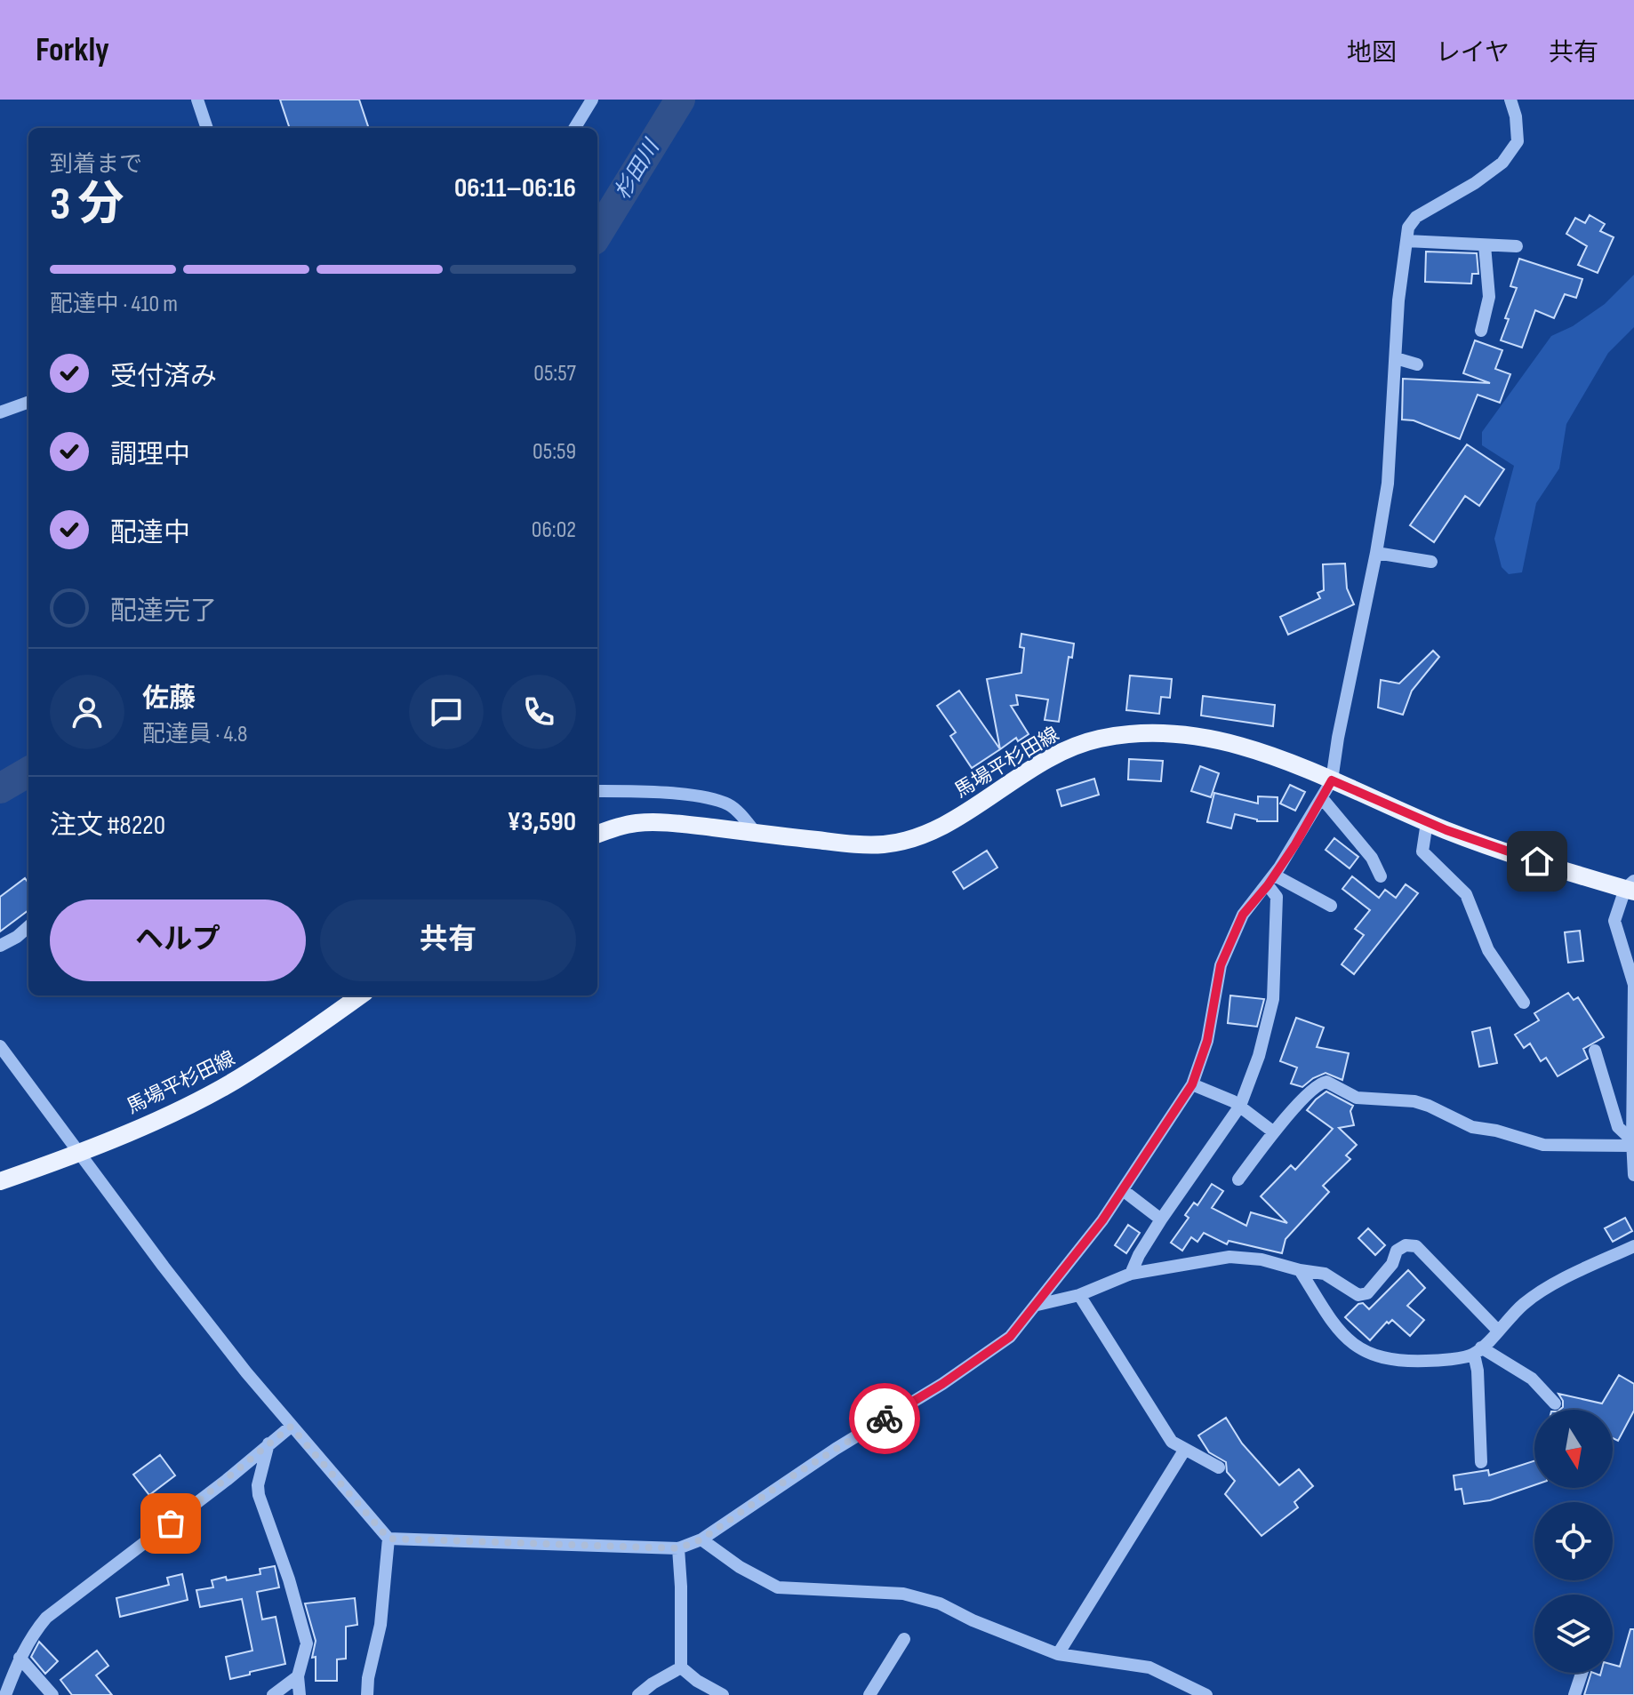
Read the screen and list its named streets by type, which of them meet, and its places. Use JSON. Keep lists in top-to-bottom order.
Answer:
{
  "streets": {
    "main road": ["馬場平杉田線"]
  },
  "water": ["杉田川"],
  "north": "bottom",
  "page": {
    "header": "Forkly",
    "nav": ["地図", "レイヤ", "共有"],
    "heading": ["3 分", "到着まで", "06:11–06:16"],
    "panel": [
      "佐藤",
      "配達員 · 4.8",
      "注文 #8220",
      "¥3,590"
    ],
    "bar": "配達中 · 410 m",
    "list": [
      ["受付済み", "05:57"],
      ["調理中", "05:59"],
      ["配達中", "06:02"],
      "配達完了"
    ],
    "buttons": ["ヘルプ", "共有"]
  }
}
